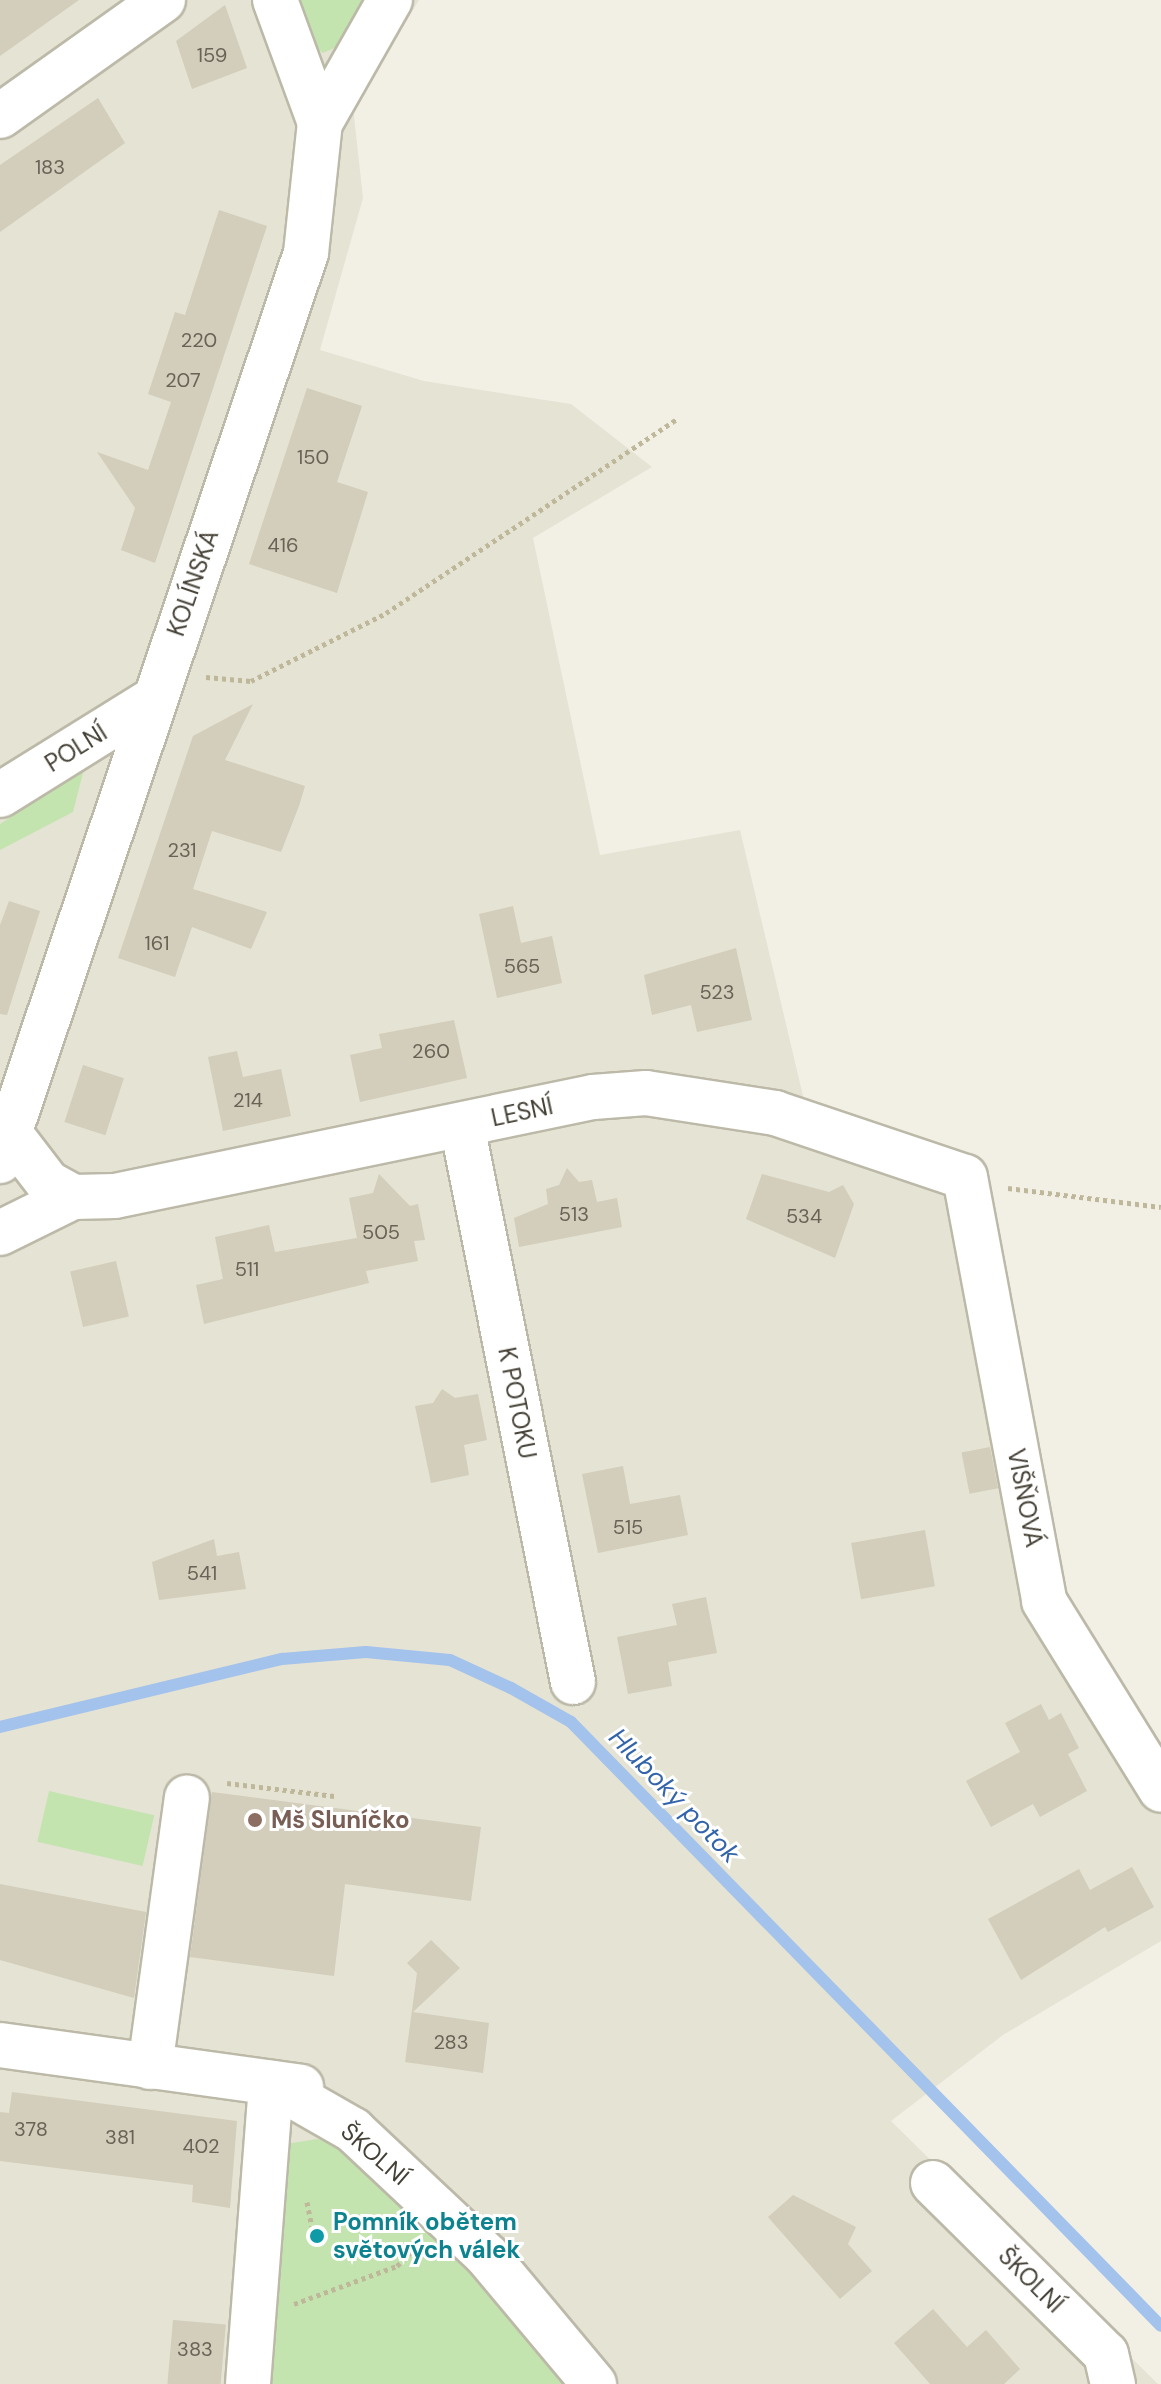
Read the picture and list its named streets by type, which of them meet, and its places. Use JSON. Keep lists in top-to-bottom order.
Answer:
{
  "streets": {
    "street": [
      "KOLÍNSKÁ",
      "POLNÍ",
      "LESNÍ",
      "K POTOKU",
      "VIŠŇOVÁ",
      "ŠKOLNÍ"
    ]
  },
  "crossings": [
    ["KOLÍNSKÁ", "POLNÍ"],
    ["LESNÍ", "K POTOKU"],
    ["LESNÍ", "VIŠŇOVÁ"]
  ],
  "water": ["Hluboký potok"],
  "places": ["Mš Sluníčko", "Pomník obětem světových válek"],
  "house_numbers": [
    "159",
    "183",
    "220",
    "207",
    "150",
    "416",
    "231",
    "161",
    "565",
    "523",
    "260",
    "214",
    "513",
    "534",
    "505",
    "511",
    "515",
    "541",
    "283",
    "378",
    "381",
    "402",
    "383"
  ]
}
